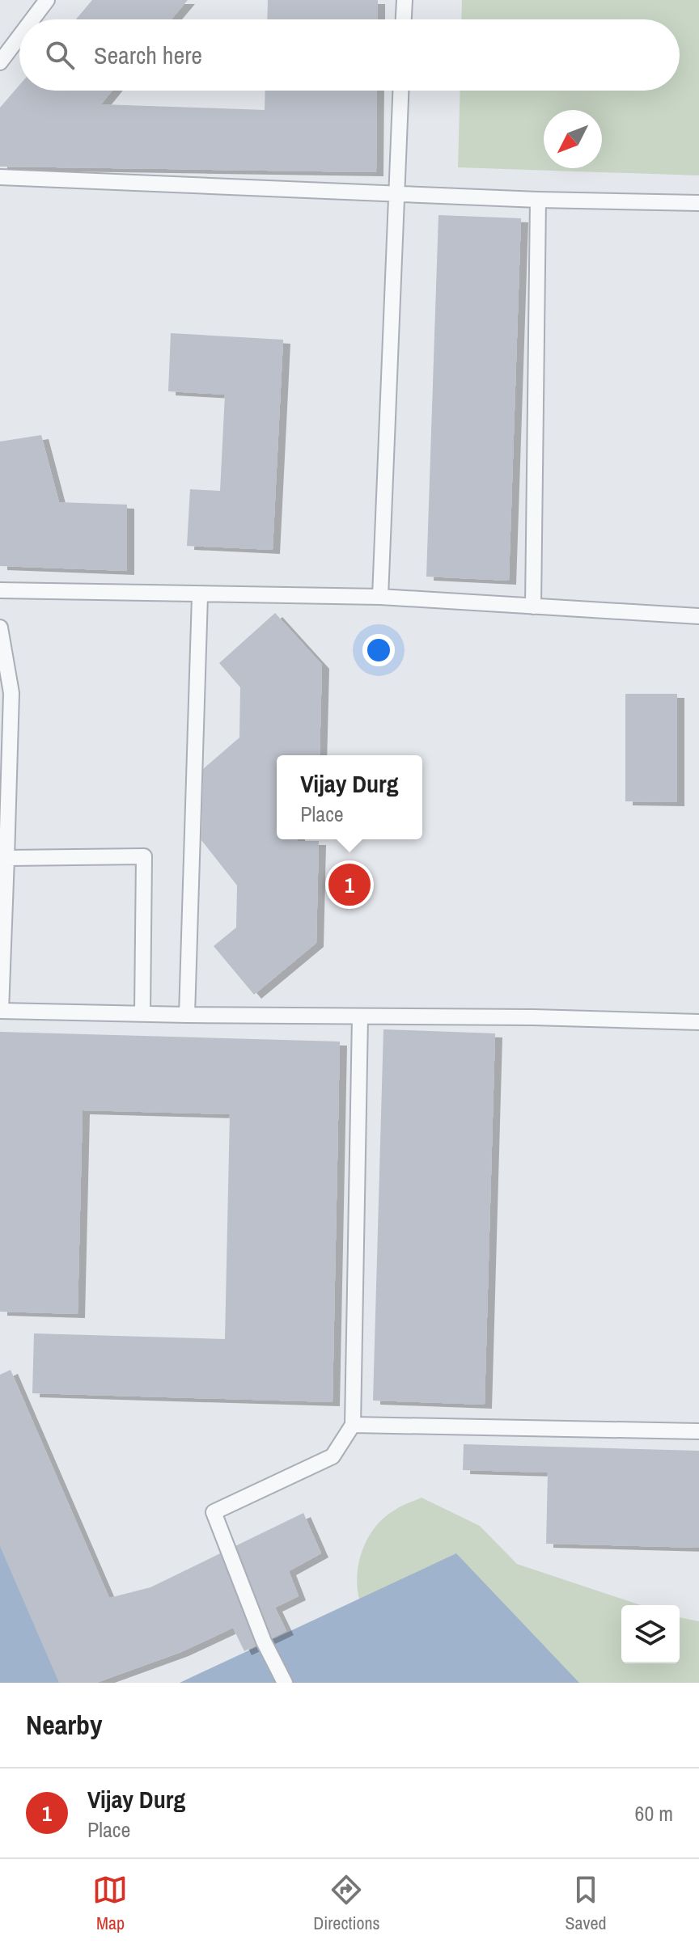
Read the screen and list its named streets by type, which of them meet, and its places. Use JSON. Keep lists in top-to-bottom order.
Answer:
{
  "north": "bottom left",
  "page": {
    "search": "Search here",
    "popup": ["Vijay Durg", "Place"],
    "pins": "1",
    "heading": "Nearby",
    "list": [
      {
        "mark": "1",
        "name": "Vijay Durg",
        "note": "Place",
        "value": "60 m"
      }
    ],
    "nav": ["Map", "Directions", "Saved"]
  }
}
